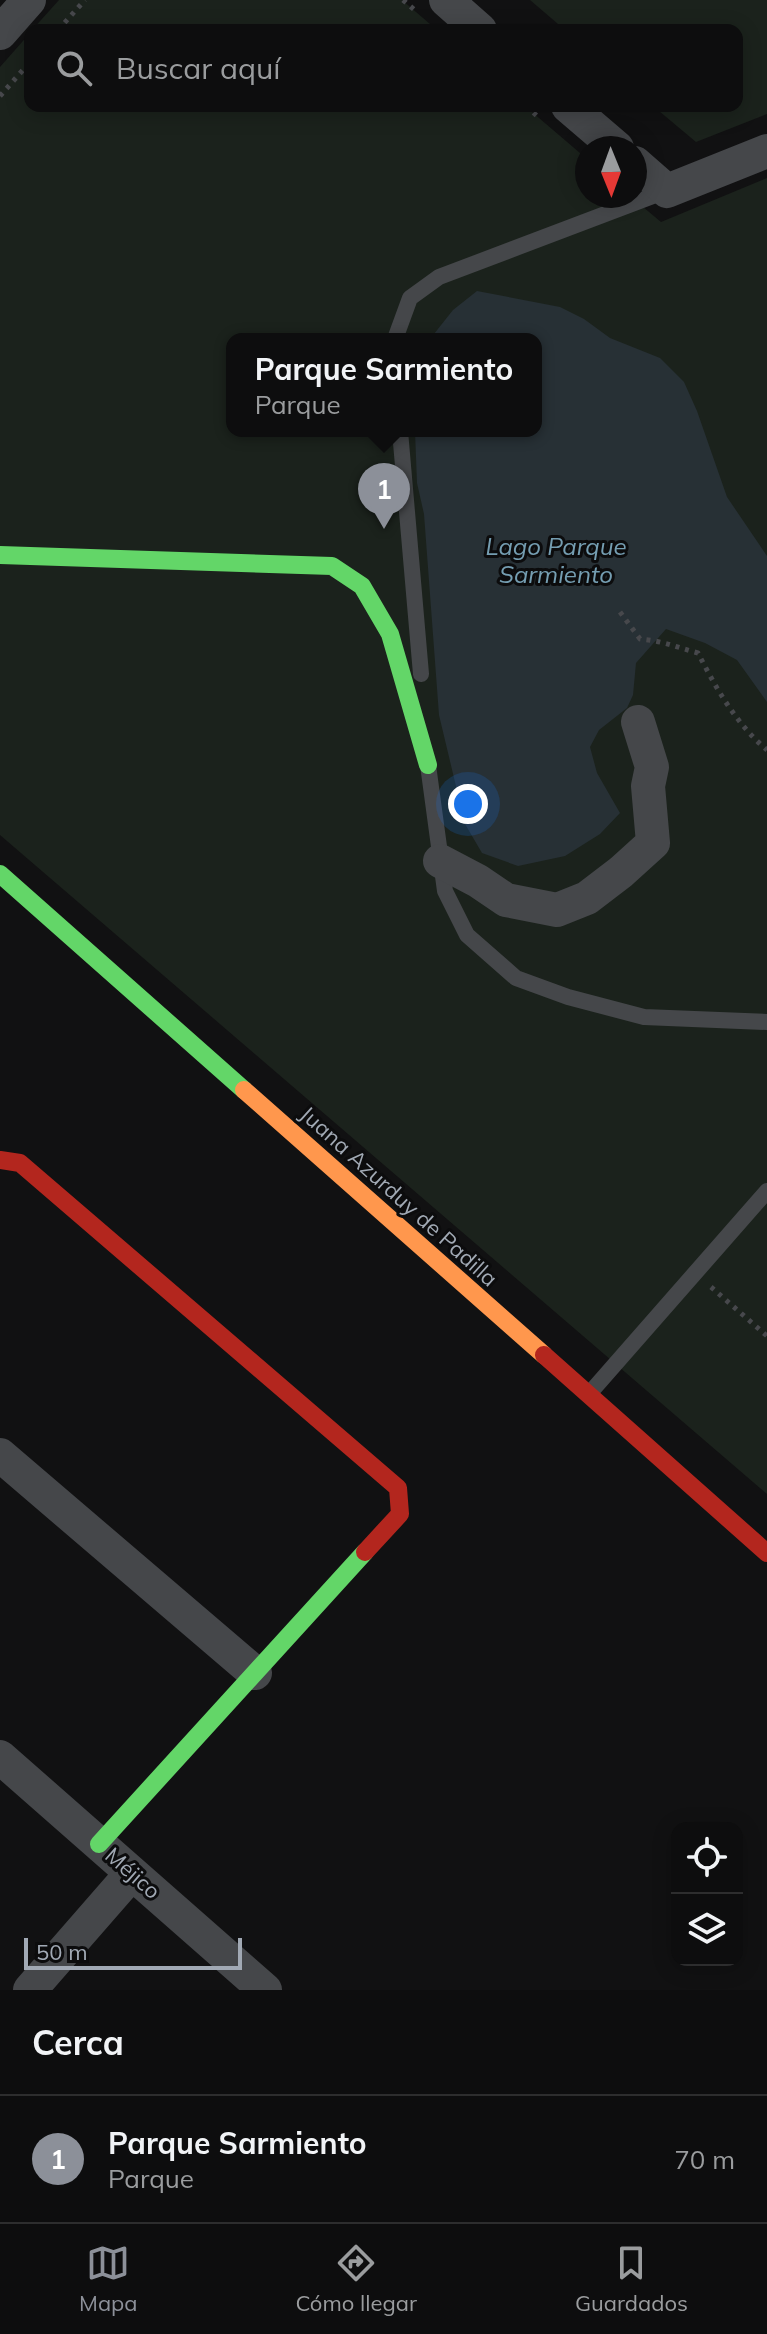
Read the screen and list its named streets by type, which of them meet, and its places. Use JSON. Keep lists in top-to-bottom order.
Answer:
{
  "streets": {
    "street": ["Juana Azurduy de Padilla", "Méjico"]
  },
  "water": ["Lago Parque Sarmiento"],
  "scale_bar": "50 m",
  "north": "bottom",
  "page": {
    "search": "Buscar aquí",
    "popup": ["Parque Sarmiento", "Parque"],
    "pins": "1",
    "scale": "50 m",
    "heading": "Cerca",
    "list": [
      {
        "mark": "1",
        "name": "Parque Sarmiento",
        "note": "Parque",
        "value": "70 m"
      }
    ],
    "nav": ["Mapa", "Cómo llegar", "Guardados"]
  }
}
